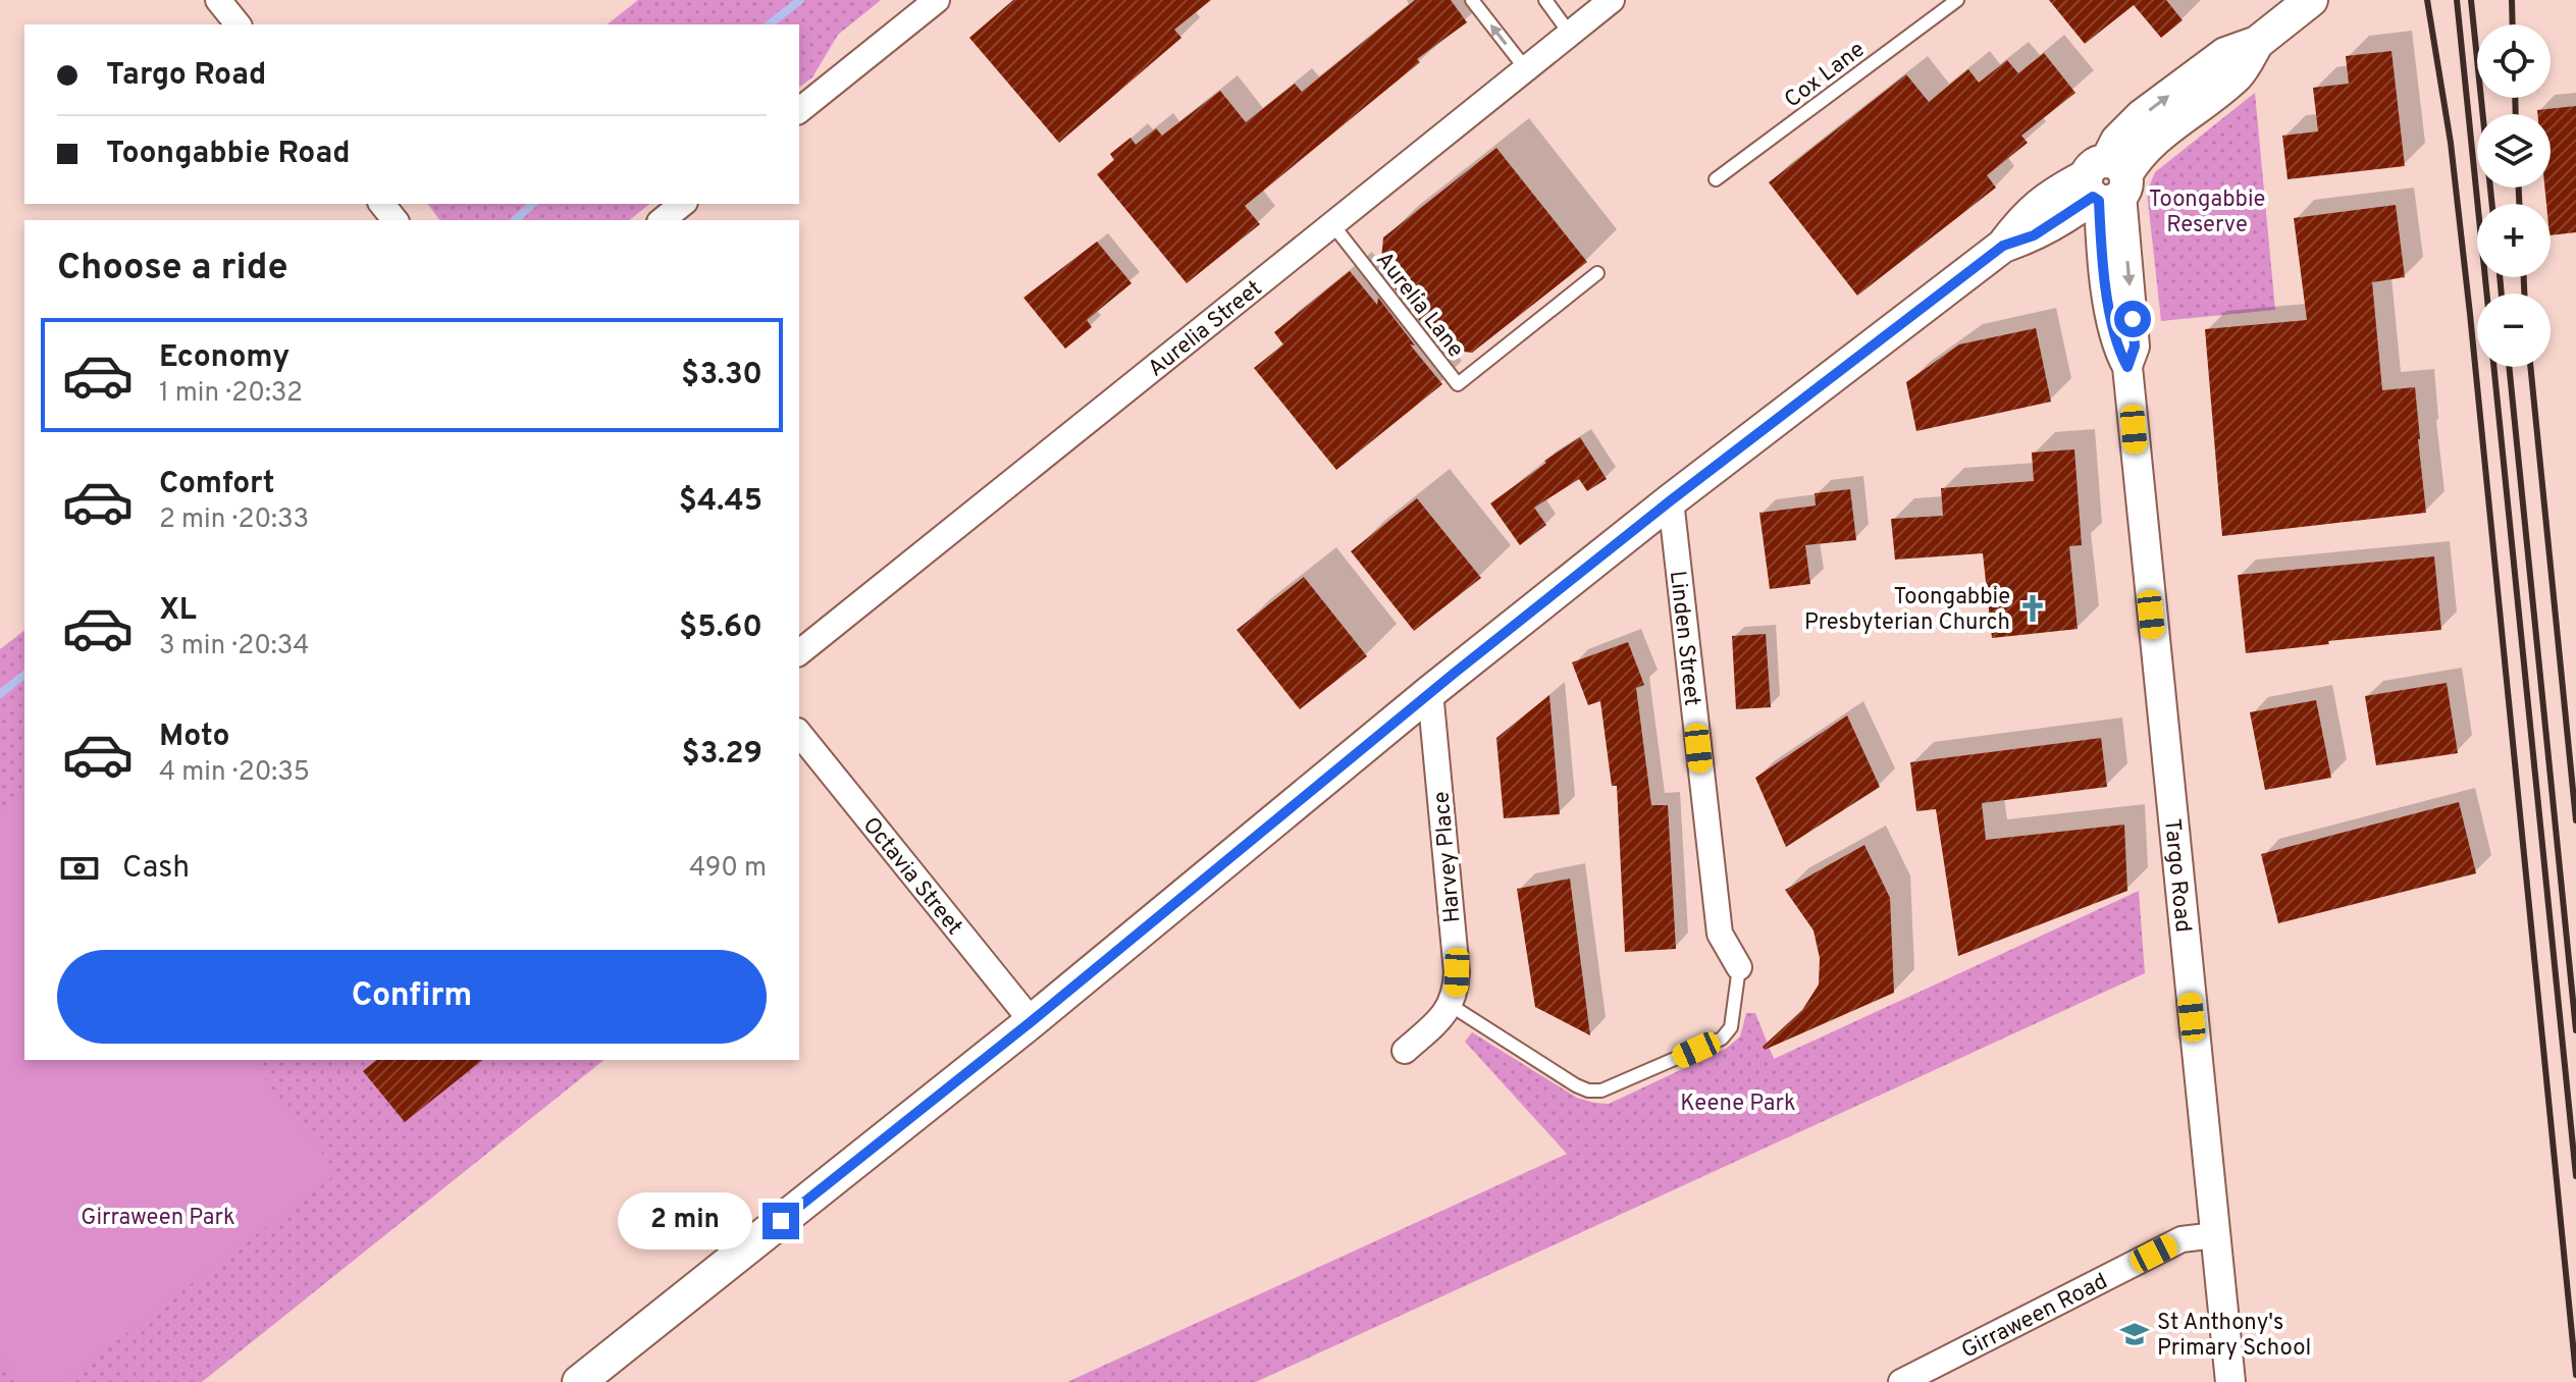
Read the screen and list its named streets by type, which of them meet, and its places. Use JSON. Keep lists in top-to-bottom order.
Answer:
{
  "streets": {
    "street": [
      "Aurelia Street",
      "Linden Street",
      "Harvey Place",
      "Targo Road",
      "Octavia Street",
      "Girraween Road"
    ],
    "lane": ["Cox Lane", "Aurelia Lane"]
  },
  "crossings": [
    ["Aurelia Lane", "Aurelia Street"],
    ["Targo Road", "Girraween Road"]
  ],
  "parks": ["Toongabbie Reserve", "Keene Park", "Girraween Park"],
  "places": {
    "church": ["Toongabbie Presbyterian Church"],
    "school or university": ["St Anthony's Primary School"]
  },
  "page": {
    "map_buttons": ["+", "−"],
    "banner": ["Targo Road", "Toongabbie Road"],
    "heading": "Choose a ride",
    "list": [
      {
        "name": "Economy",
        "note": "1 min · 20:32",
        "value": "$3.30"
      },
      {
        "name": "Comfort",
        "note": "2 min · 20:33",
        "value": "$4.45"
      },
      {
        "name": "XL",
        "note": "3 min · 20:34",
        "value": "$5.60"
      },
      {
        "name": "Moto",
        "note": "4 min · 20:35",
        "value": "$3.29"
      }
    ],
    "pay": ["Cash", "490 m"],
    "buttons": "Confirm",
    "bubble": "2 min"
  }
}
